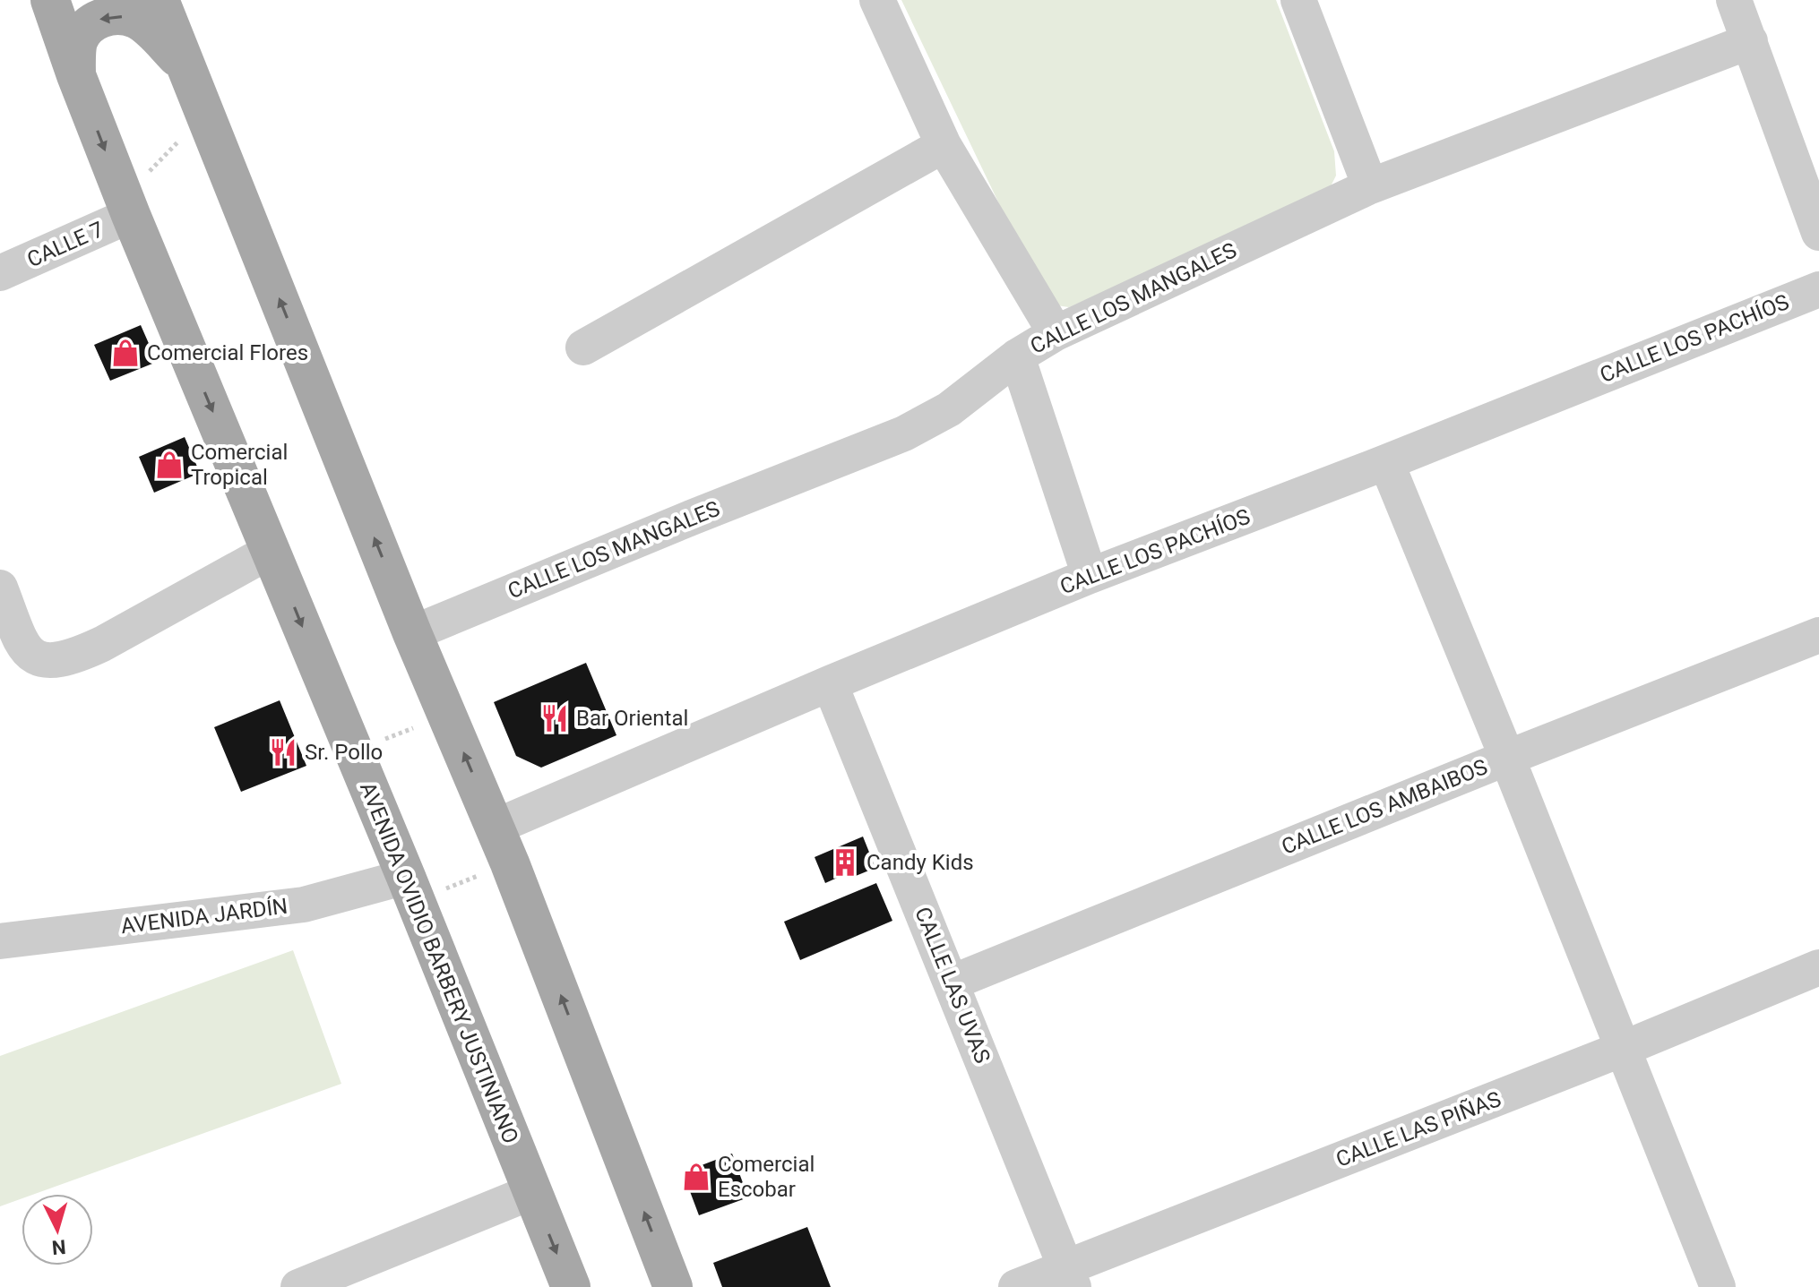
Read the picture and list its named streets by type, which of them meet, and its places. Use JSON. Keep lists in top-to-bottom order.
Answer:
{
  "streets": {
    "main road": ["AVENIDA OVIDIO BARBERY JUSTINIANO"],
    "street": [
      "CALLE 7",
      "CALLE LOS MANGALES",
      "CALLE LOS PACHÍOS",
      "CALLE LOS AMBAIBOS",
      "AVENIDA JARDÍN",
      "CALLE LAS UVAS",
      "CALLE LAS PIÑAS"
    ]
  },
  "crossings": [
    ["CALLE 7", "AVENIDA OVIDIO BARBERY JUSTINIANO"],
    ["CALLE LOS PACHÍOS", "CALLE LAS UVAS"],
    ["CALLE LOS AMBAIBOS", "CALLE LAS UVAS"],
    ["AVENIDA JARDÍN", "AVENIDA OVIDIO BARBERY JUSTINIANO"],
    ["CALLE LAS UVAS", "CALLE LAS PIÑAS"]
  ],
  "places": {
    "shop": ["Comercial Flores", "Comercial Tropical", "Comercial Escobar"],
    "restaurant": ["Bar Oriental", "Sr. Pollo"],
    "building": ["Candy Kids"]
  },
  "north": "bottom"
}
